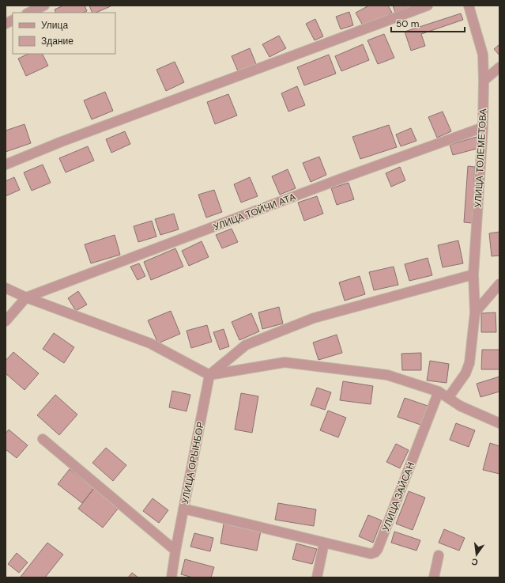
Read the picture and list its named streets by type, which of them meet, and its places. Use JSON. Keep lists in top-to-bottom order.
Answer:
{
  "streets": {
    "street": [
      "УЛИЦА ТОЛЕМЕТОВА",
      "УЛИЦА ТОЙЧИ АТА",
      "УЛИЦА ОРЫНБОР",
      "УЛИЦА ЗАЙСАН"
    ]
  },
  "crossings": [
    ["УЛИЦА ТОЛЕМЕТОВА", "УЛИЦА ТОЙЧИ АТА"],
    ["УЛИЦА ОРЫНБОР", "УЛИЦА ЗАЙСАН"]
  ],
  "legend": ["Улица", "Здание"],
  "scale_bar": "50 m",
  "north": "bottom"
}
